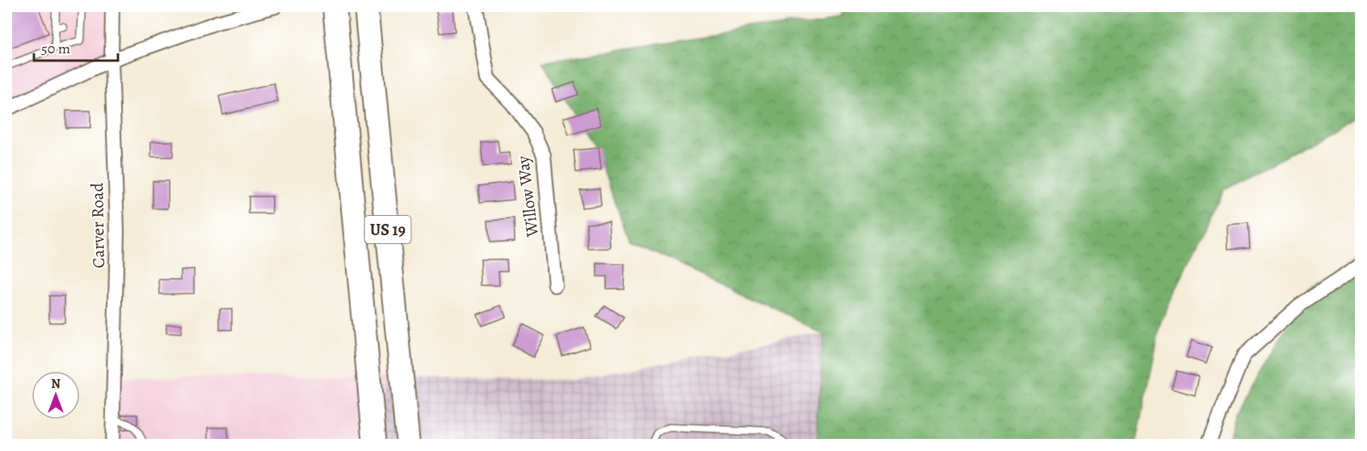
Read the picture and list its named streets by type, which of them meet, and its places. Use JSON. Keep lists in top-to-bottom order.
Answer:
{
  "streets": {
    "highway": ["US 19"],
    "street": ["Willow Way", "Carver Road"]
  },
  "scale_bar": "50 m",
  "north": "top"
}
